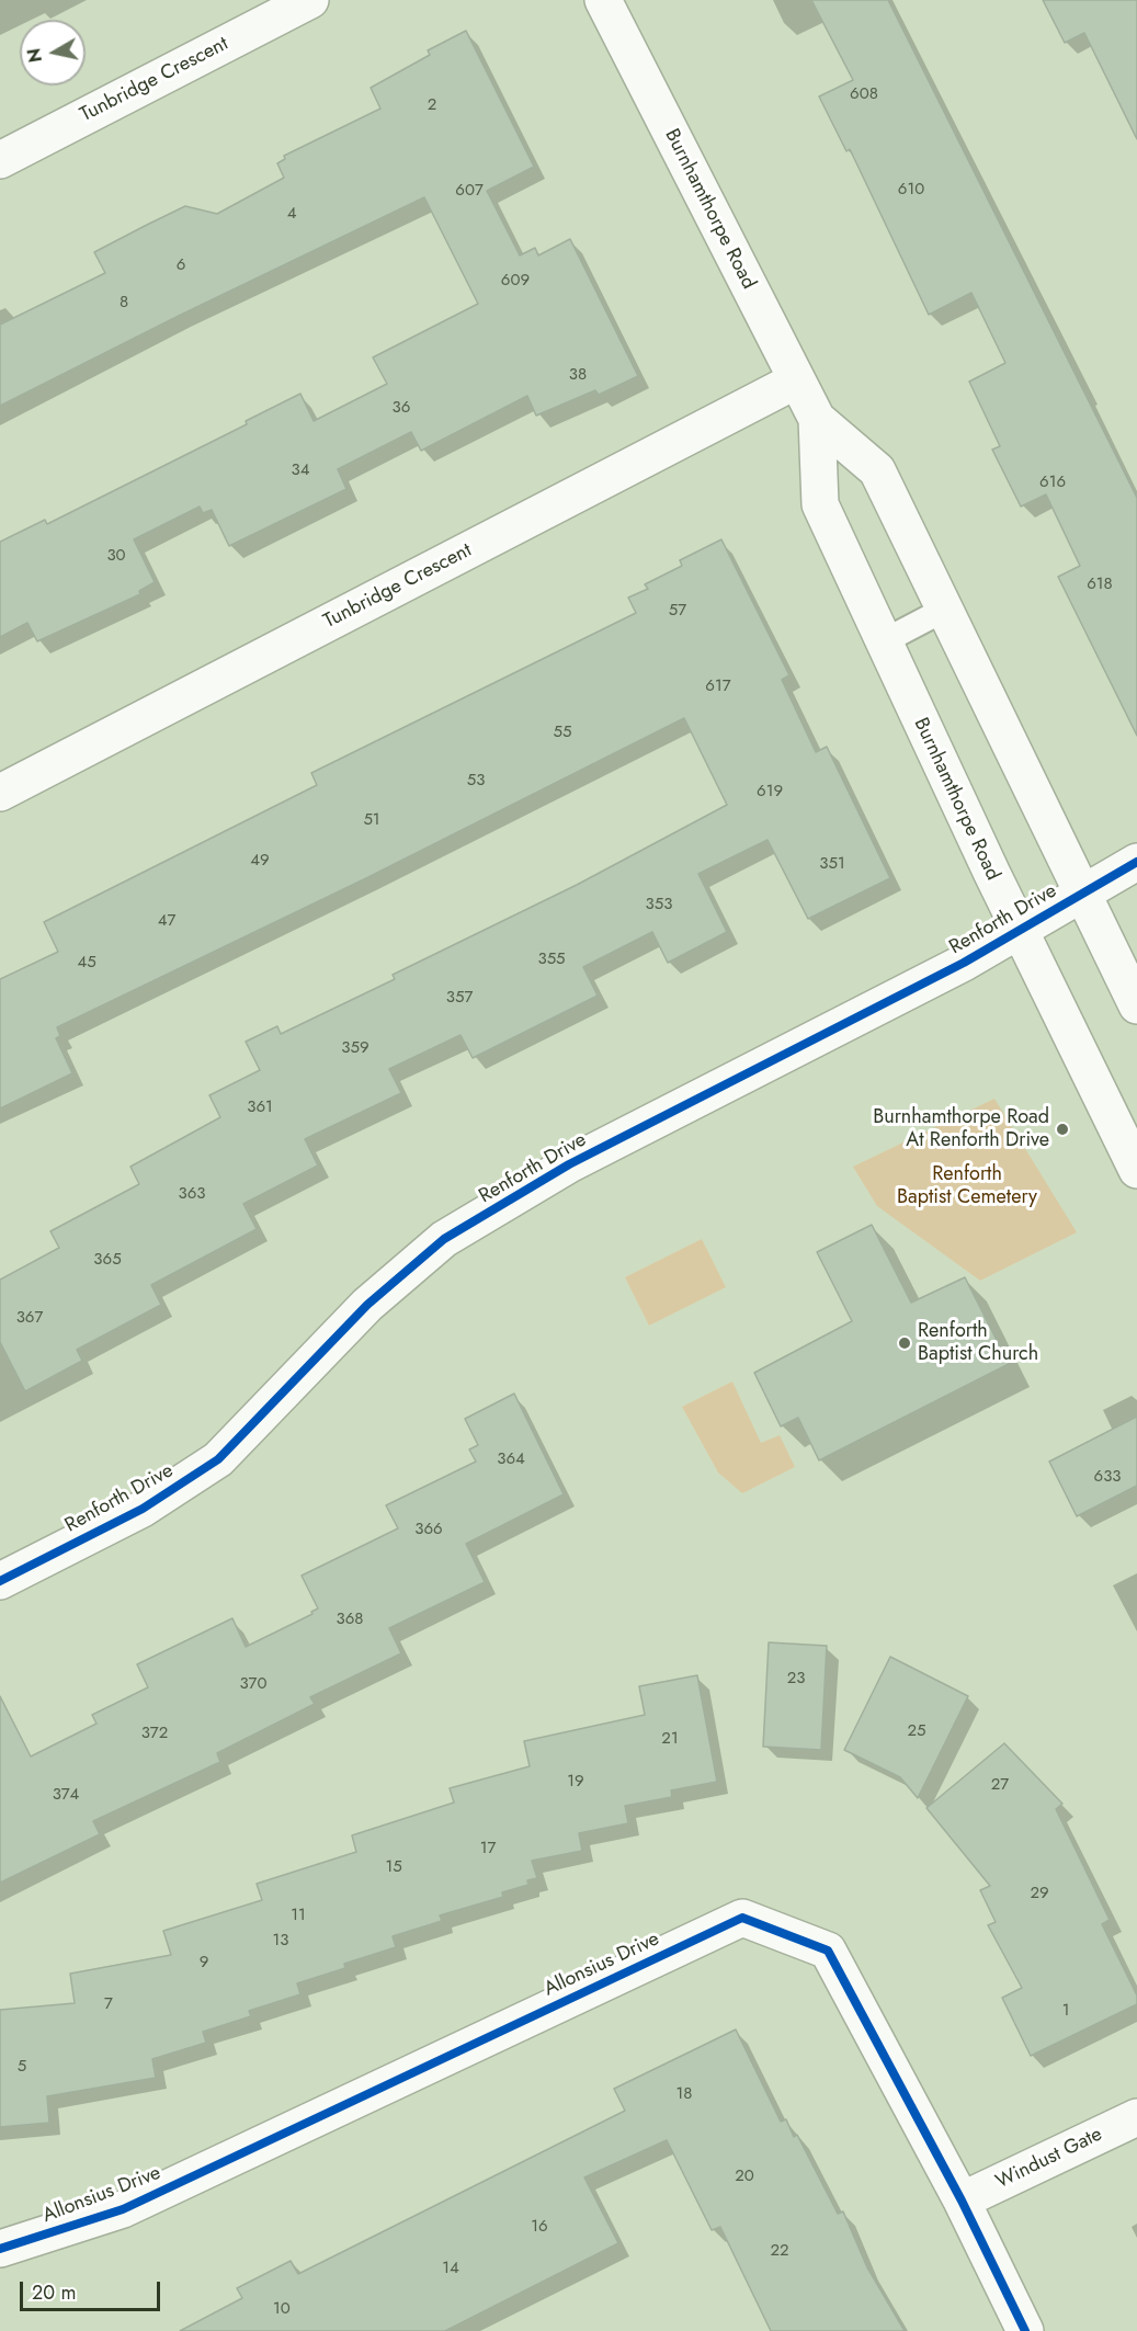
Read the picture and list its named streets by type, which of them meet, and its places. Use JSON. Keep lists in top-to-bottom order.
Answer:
{
  "streets": {
    "street": [
      "Tunbridge Crescent",
      "Burnhamthorpe Road",
      "Renforth Drive",
      "Allonsius Drive",
      "Windust Gate"
    ]
  },
  "crossings": [
    ["Tunbridge Crescent", "Burnhamthorpe Road"],
    ["Burnhamthorpe Road", "Renforth Drive"],
    ["Allonsius Drive", "Windust Gate"]
  ],
  "parks": ["Renforth Baptist Cemetery"],
  "places": ["Burnhamthorpe Road At Renforth Drive", "Renforth Baptist Church"],
  "house_numbers": [
    "608",
    "2",
    "610",
    "607",
    "4",
    "6",
    "609",
    "8",
    "38",
    "36",
    "34",
    "616",
    "30",
    "618",
    "57",
    "617",
    "55",
    "53",
    "619",
    "51",
    "49",
    "351",
    "353",
    "47",
    "355",
    "45",
    "357",
    "359",
    "361",
    "363",
    "365",
    "367",
    "364",
    "633",
    "366",
    "368",
    "23",
    "370",
    "25",
    "372",
    "21",
    "19",
    "27",
    "374",
    "17",
    "15",
    "29",
    "11",
    "13",
    "9",
    "7",
    "1",
    "5",
    "18",
    "20",
    "16",
    "22",
    "14",
    "10"
  ],
  "scale_bar": "20 m",
  "north": "left"
}
